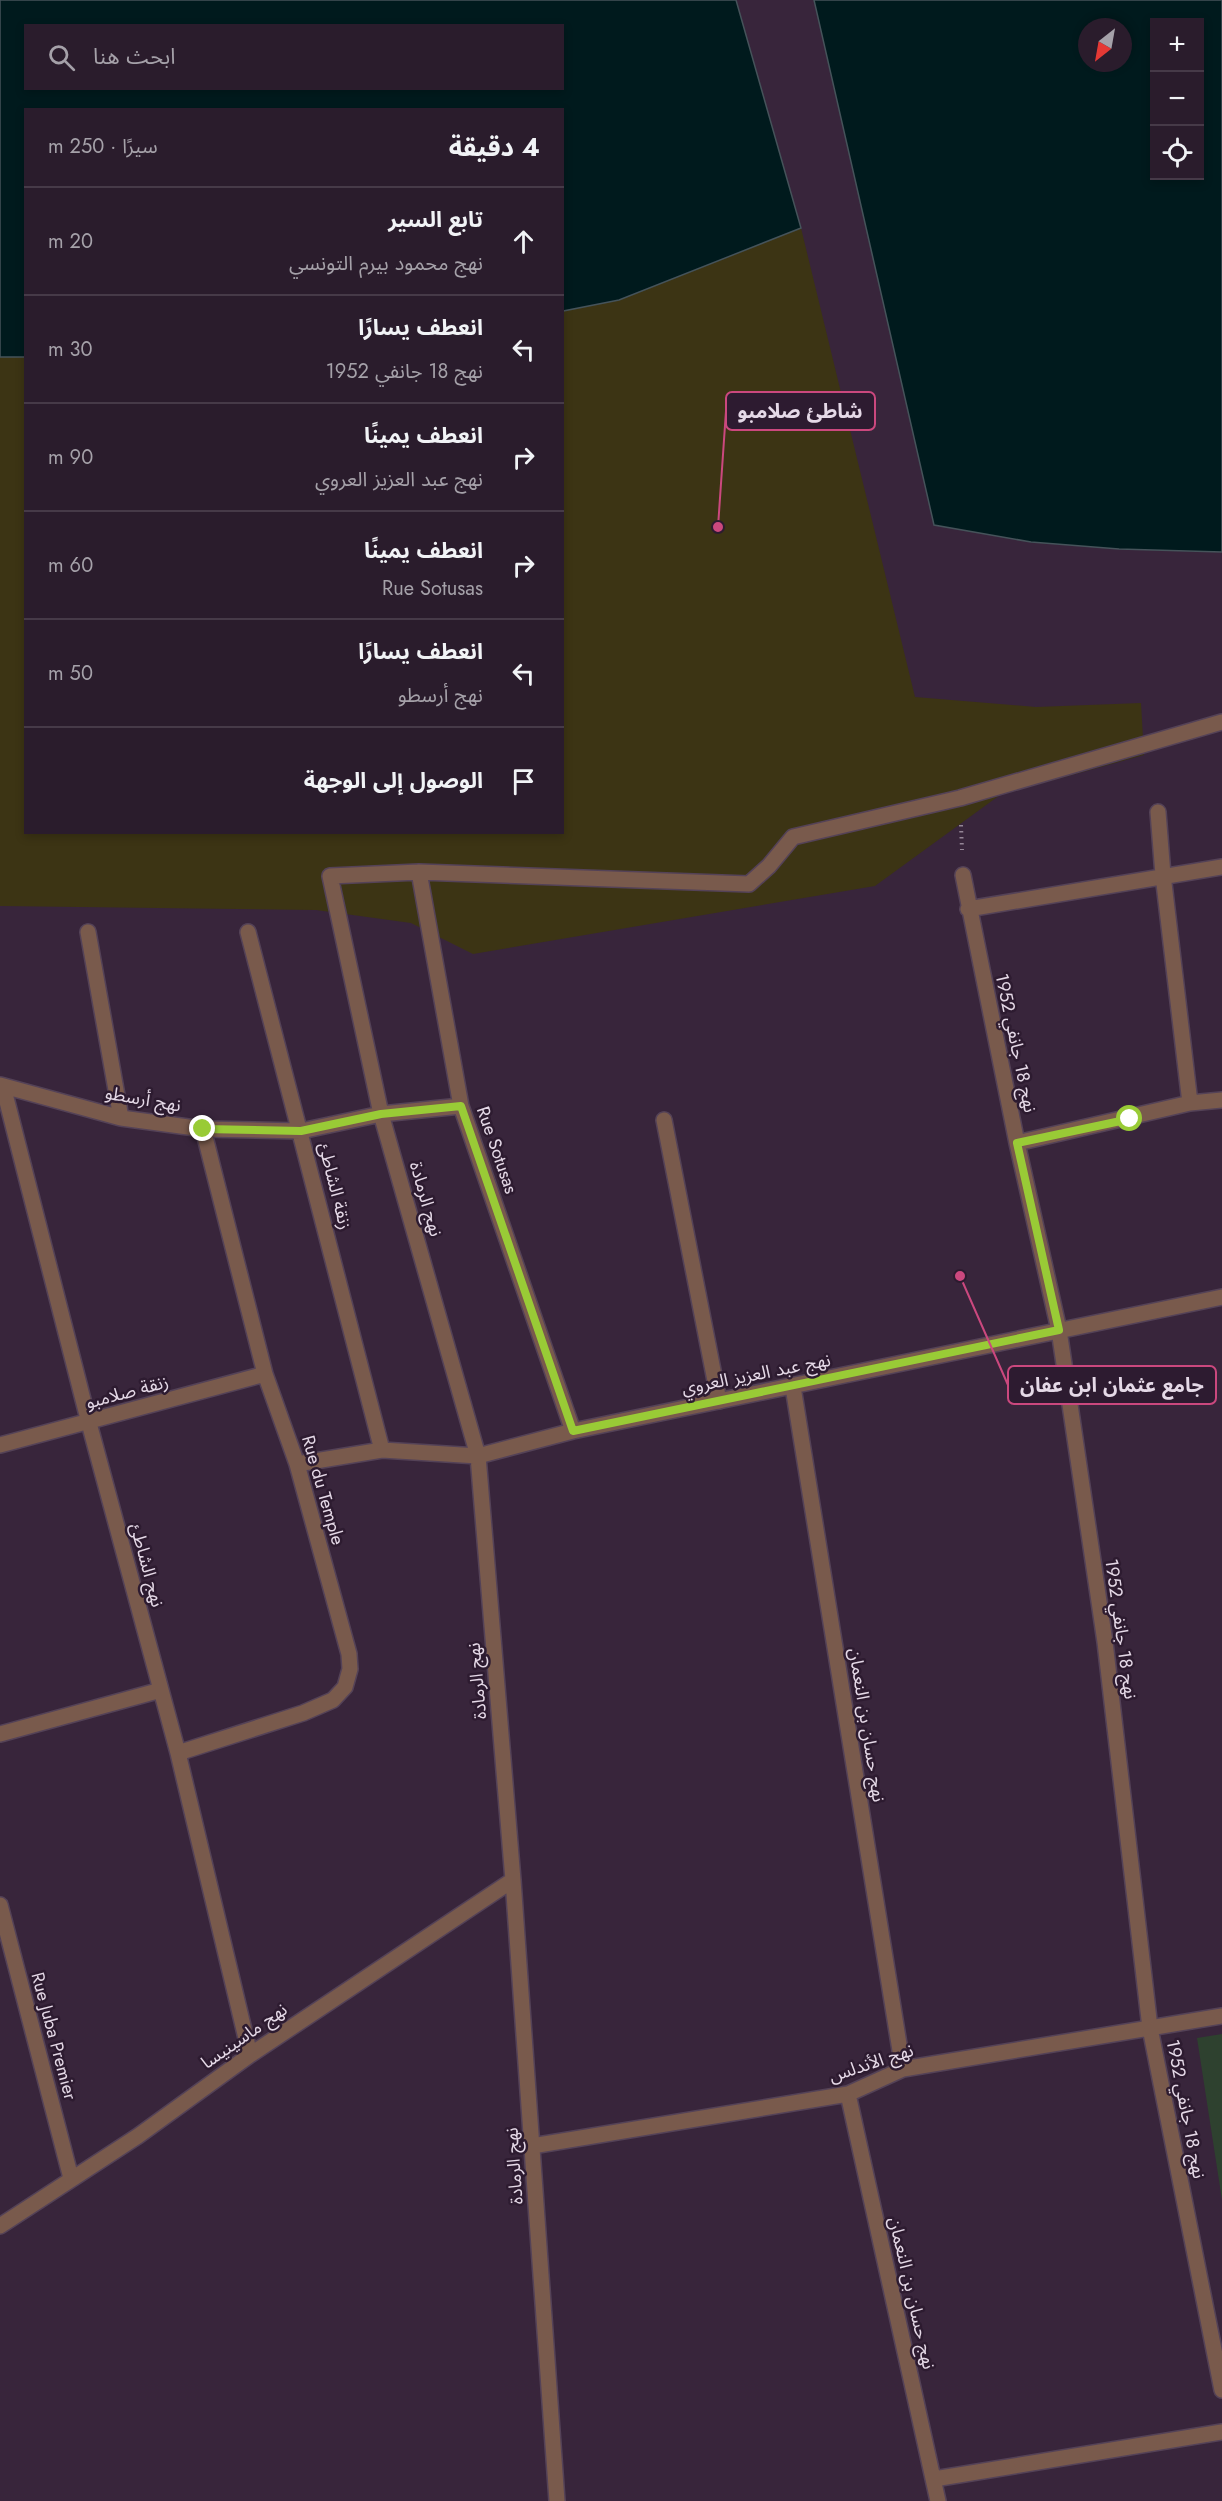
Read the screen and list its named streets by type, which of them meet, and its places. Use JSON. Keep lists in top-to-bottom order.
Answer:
{
  "streets": {
    "street": [
      "نهج 18 جانفي 1952",
      "نهج أرسطو",
      "Rue Sotusas",
      "زنقة الشاطئ",
      "نهج الرمادة",
      "نهج عبد العزيز العروي",
      "زنقة صلامبو",
      "Rue du Temple",
      "نهج الشاطئ",
      "نهج حسان بن النعمان",
      "Rue Juba Premier",
      "نهج ماسينيسا",
      "نهج الأندلس"
    ]
  },
  "crossings": [
    ["نهج 18 جانفي 1952", "نهج عبد العزيز العروي"],
    ["نهج 18 جانفي 1952", "نهج الأندلس"],
    ["نهج أرسطو", "Rue Sotusas"],
    ["نهج أرسطو", "زنقة الشاطئ"],
    ["نهج أرسطو", "نهج الرمادة"],
    ["نهج أرسطو", "Rue du Temple"],
    ["نهج أرسطو", "نهج الشاطئ"],
    ["Rue Sotusas", "نهج الرمادة"],
    ["Rue Sotusas", "نهج عبد العزيز العروي"],
    ["زنقة الشاطئ", "نهج عبد العزيز العروي"],
    ["نهج الرمادة", "نهج عبد العزيز العروي"],
    ["نهج الرمادة", "نهج ماسينيسا"],
    ["نهج الرمادة", "نهج الأندلس"],
    ["نهج عبد العزيز العروي", "Rue du Temple"],
    ["نهج عبد العزيز العروي", "نهج حسان بن النعمان"],
    ["زنقة صلامبو", "Rue du Temple"],
    ["زنقة صلامبو", "نهج الشاطئ"],
    ["Rue du Temple", "نهج الشاطئ"],
    ["نهج الشاطئ", "نهج ماسينيسا"],
    ["نهج حسان بن النعمان", "نهج الأندلس"],
    ["Rue Juba Premier", "نهج ماسينيسا"]
  ],
  "places": ["شاطئ صلامبو", "جامع عثمان ابن عفان"],
  "north": "bottom left",
  "page": {
    "map_buttons": ["+", "−"],
    "search": "ابحث هنا",
    "heading": ["4 دقيقة", "سيرًا · 250 m"],
    "list": [
      ["تابع السير", "نهج محمود بيرم التونسي", "20 m"],
      ["انعطف يسارًا", "نهج 18 جانفي 1952", "30 m"],
      ["انعطف يمينًا", "نهج عبد العزيز العروي", "90 m"],
      ["انعطف يمينًا", "Rue Sotusas", "60 m"],
      ["انعطف يسارًا", "نهج أرسطو", "50 m"],
      "الوصول إلى الوجهة"
    ]
  }
}
